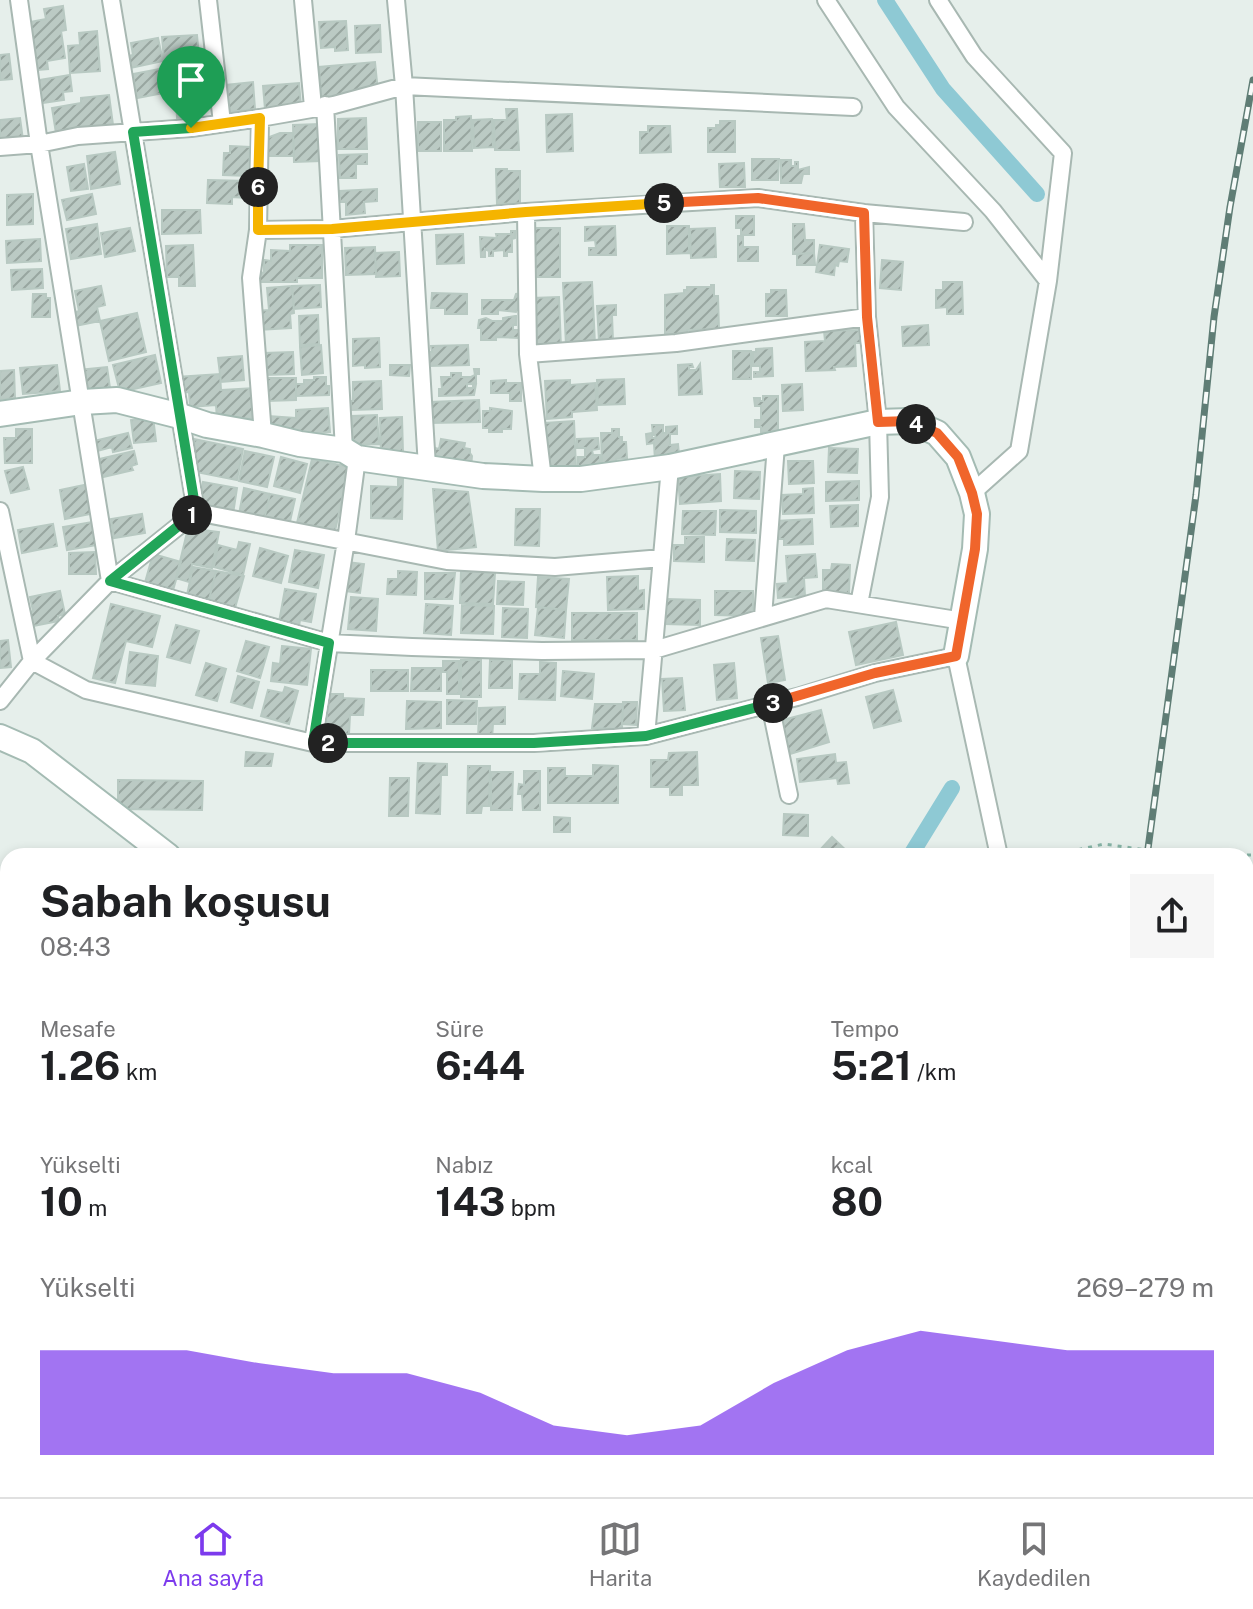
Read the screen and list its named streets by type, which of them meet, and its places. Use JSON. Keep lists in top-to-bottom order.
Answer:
{
  "page": {
    "pins": [
      "6",
      "5",
      "4",
      "1",
      "3",
      "2"
    ],
    "heading": ["Sabah koşusu", "08:43"],
    "stats": [
      ["Mesafe", "1.26 km"],
      ["Süre", "6:44"],
      ["Tempo", "5:21 /km"],
      ["Yükselti", "10 m"],
      ["Nabız", "143 bpm"],
      ["kcal", "80"]
    ],
    "chart": ["Yükselti", "269–279 m"],
    "tabs": ["Ana sayfa", "Harita", "Kaydedilen"]
  }
}
